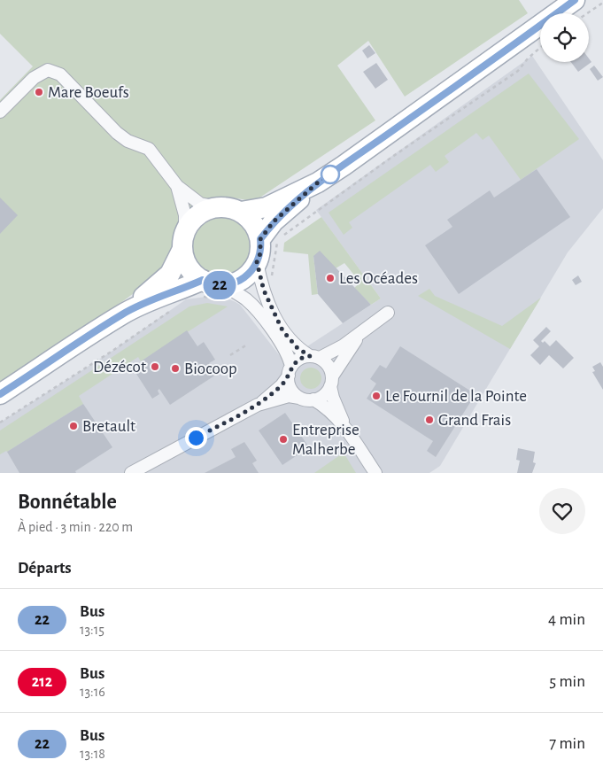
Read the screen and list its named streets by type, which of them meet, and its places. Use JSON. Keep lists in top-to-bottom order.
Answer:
{
  "places": [
    "Mare Boeufs",
    "Les Océades",
    "Dézécot",
    "Biocoop",
    "Le Fournil de la Pointe",
    "Grand Frais",
    "Bretault",
    "Entreprise Malherbe"
  ],
  "lines": ["bus line 22"],
  "page": {
    "on_map": "22",
    "heading": [
      ["Bonnétable", "À pied · 3 min · 220 m"],
      "Départs"
    ],
    "list": [
      {
        "mark": "22",
        "name": "Bus",
        "note": "13:15",
        "value": "4 min"
      },
      {
        "mark": "212",
        "name": "Bus",
        "note": "13:16",
        "value": "5 min"
      },
      {
        "mark": "22",
        "name": "Bus",
        "note": "13:18",
        "value": "7 min"
      }
    ]
  }
}
